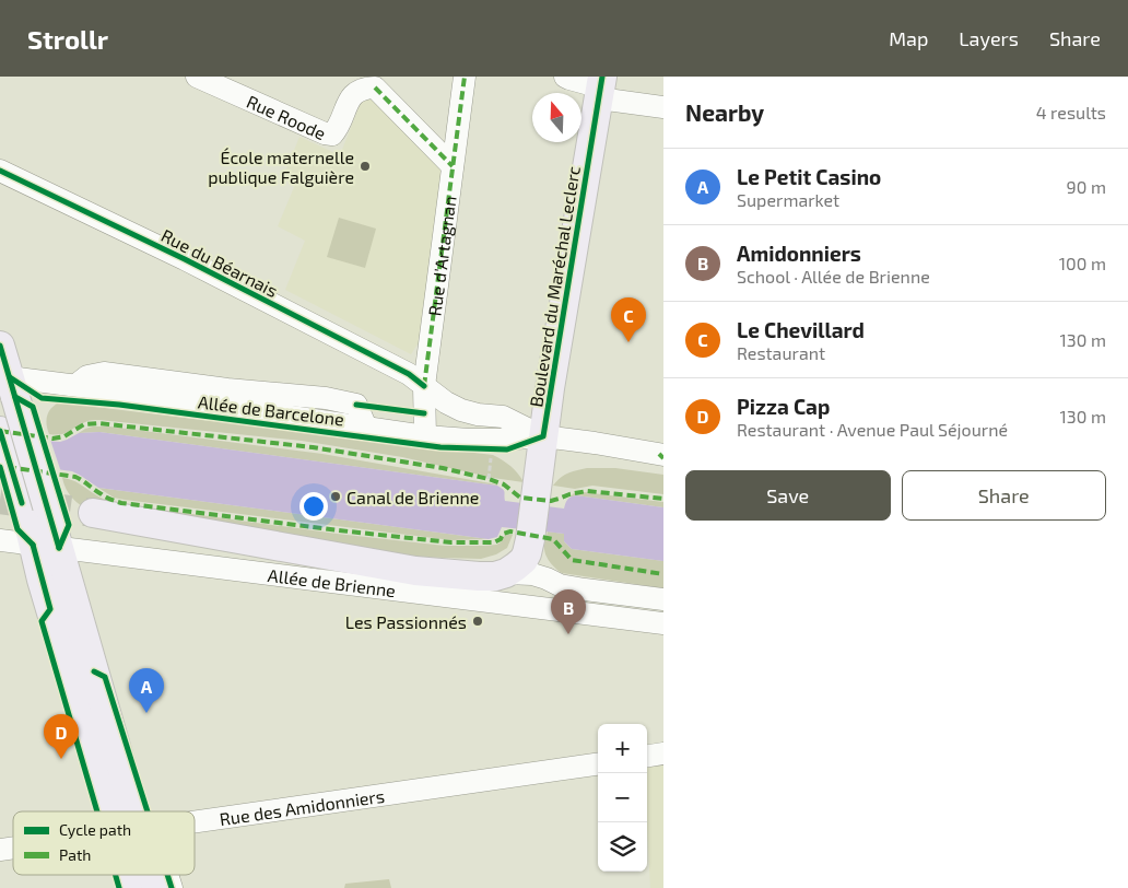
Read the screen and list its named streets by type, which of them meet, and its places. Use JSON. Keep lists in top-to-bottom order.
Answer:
{
  "streets": {
    "main road": ["Boulevard du Maréchal Leclerc", "Allée de Brienne"],
    "street": [
      "Rue Roode",
      "Rue d'Artagnan",
      "Rue du Béarnais",
      "Allée de Barcelone",
      "Rue des Amidonniers"
    ]
  },
  "crossings": [
    ["Rue Roode", "Rue d'Artagnan"],
    ["Rue d'Artagnan", "Rue du Béarnais"],
    ["Rue d'Artagnan", "Allée de Barcelone"],
    ["Rue du Béarnais", "Boulevard du Maréchal Leclerc"],
    ["Rue du Béarnais", "Allée de Barcelone"],
    ["Boulevard du Maréchal Leclerc", "Allée de Barcelone"],
    ["Boulevard du Maréchal Leclerc", "Allée de Brienne"]
  ],
  "places": ["École maternelle publique Falguière", "Canal de Brienne", "Les Passionnés"],
  "legend": ["Cycle path", "Path"],
  "north": "top",
  "page": {
    "header": "Strollr",
    "nav": ["Map", "Layers", "Share"],
    "heading": ["Nearby", "4 results"],
    "list": [
      {
        "mark": "A",
        "name": "Le Petit Casino",
        "note": "Supermarket",
        "value": "90 m"
      },
      {
        "mark": "B",
        "name": "Amidonniers",
        "note": "School · Allée de Brienne",
        "value": "100 m"
      },
      {
        "mark": "C",
        "name": "Le Chevillard",
        "note": "Restaurant",
        "value": "130 m"
      },
      {
        "mark": "D",
        "name": "Pizza Cap",
        "note": "Restaurant · Avenue Paul Séjourné",
        "value": "130 m"
      }
    ],
    "pins": [
      "C",
      "B",
      "A",
      "D"
    ],
    "buttons": ["Save", "Share"],
    "map_buttons": ["+", "−"]
  }
}
